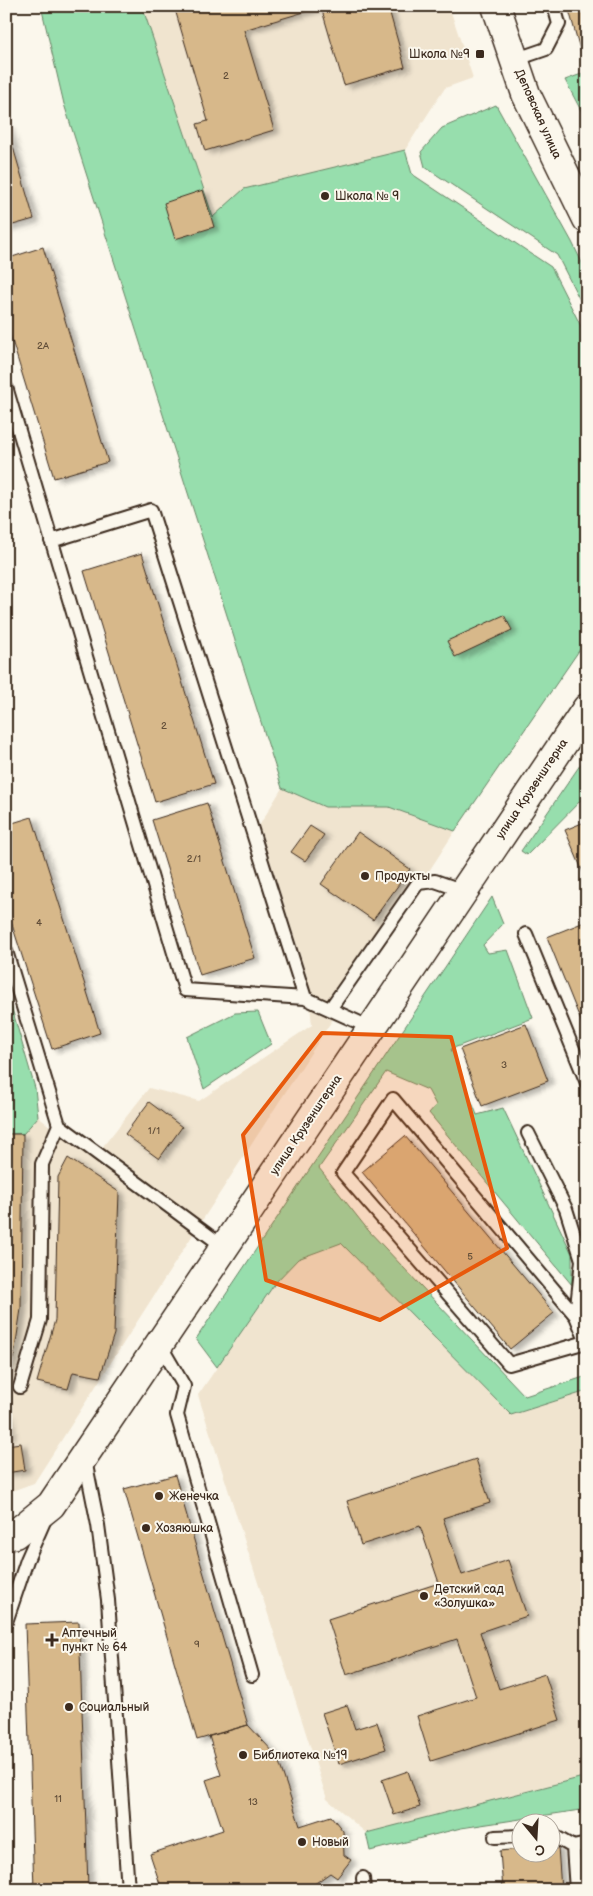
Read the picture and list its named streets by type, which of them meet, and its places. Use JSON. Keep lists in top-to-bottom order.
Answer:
{
  "streets": {
    "street": ["Деповская улица", "улица Крузенштерна"]
  },
  "places": {
    "transit": ["Школа №9"],
    "other": [
      "Школа № 9",
      "Продукты",
      "Женечка",
      "Хозяюшка",
      "Детский сад «Золушка»",
      "Социальный",
      "Библиотека №19",
      "Новый"
    ],
    "health": ["Аптечный пункт № 64"]
  },
  "house_numbers": [
    "2",
    "2А",
    "2",
    "2/1",
    "4",
    "3",
    "1/1",
    "5",
    "9",
    "11",
    "13"
  ],
  "north": "bottom"
}
